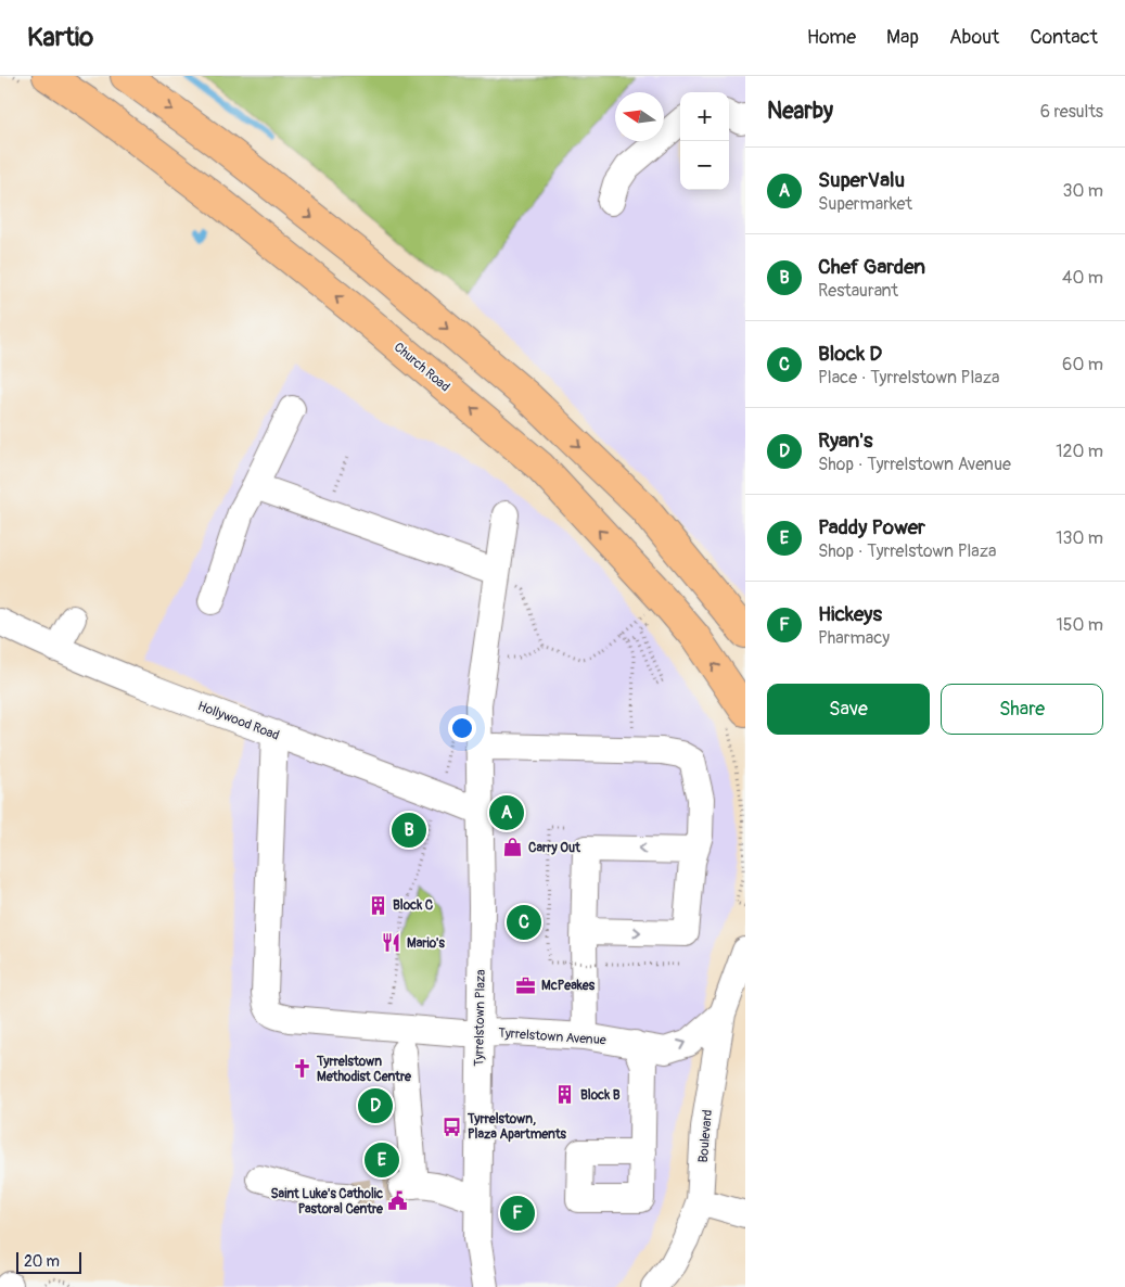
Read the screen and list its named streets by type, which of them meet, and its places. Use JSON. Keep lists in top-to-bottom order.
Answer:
{
  "streets": {
    "main road": ["Church Road"],
    "street": [
      "Hollywood Road",
      "Tyrrelstown Plaza",
      "Tyrrelstown Avenue",
      "Boulevard"
    ]
  },
  "crossings": [
    ["Hollywood Road", "Tyrrelstown Plaza"],
    ["Hollywood Road", "Tyrrelstown Avenue"],
    ["Tyrrelstown Plaza", "Tyrrelstown Avenue"],
    ["Tyrrelstown Avenue", "Boulevard"]
  ],
  "places": {
    "shop": ["Carry Out"],
    "building": ["Block C", "Block B"],
    "restaurant": ["Mario's"],
    "office": ["McPeakes"],
    "church": ["Tyrrelstown Methodist Centre"],
    "bus stop": ["Tyrrelstown, Plaza Apartments"],
    "public building": ["Saint Luke's Catholic Pastoral Centre"]
  },
  "scale_bar": "20 m",
  "north": "left",
  "page": {
    "header": "Kartio",
    "nav": [
      "Home",
      "Map",
      "About",
      "Contact"
    ],
    "heading": ["Nearby", "6 results"],
    "map_buttons": ["+", "−"],
    "list": [
      {
        "mark": "A",
        "name": "SuperValu",
        "note": "Supermarket",
        "value": "30 m"
      },
      {
        "mark": "B",
        "name": "Chef Garden",
        "note": "Restaurant",
        "value": "40 m"
      },
      {
        "mark": "C",
        "name": "Block D",
        "note": "Place · Tyrrelstown Plaza",
        "value": "60 m"
      },
      {
        "mark": "D",
        "name": "Ryan's",
        "note": "Shop · Tyrrelstown Avenue",
        "value": "120 m"
      },
      {
        "mark": "E",
        "name": "Paddy Power",
        "note": "Shop · Tyrrelstown Plaza",
        "value": "130 m"
      },
      {
        "mark": "F",
        "name": "Hickeys",
        "note": "Pharmacy",
        "value": "150 m"
      }
    ],
    "buttons": ["Save", "Share"],
    "pins": [
      "A",
      "B",
      "C",
      "D",
      "E",
      "F"
    ],
    "scale": "20 m"
  }
}
